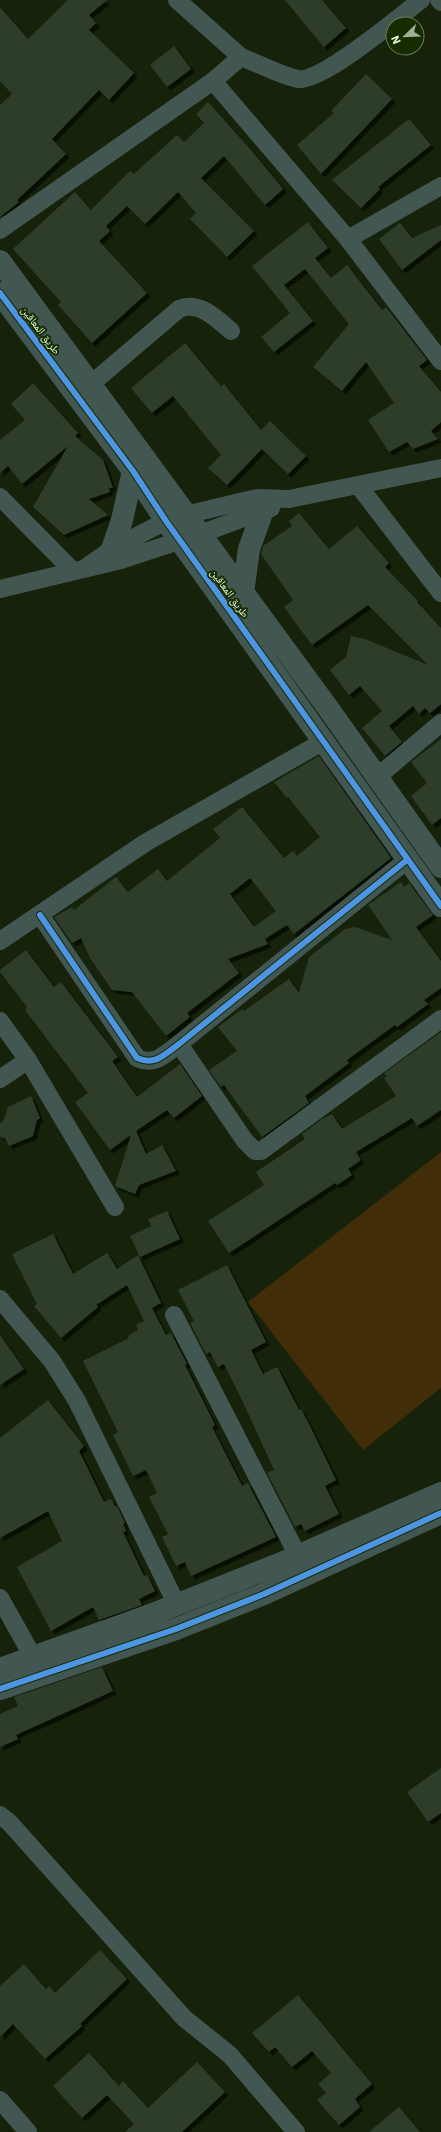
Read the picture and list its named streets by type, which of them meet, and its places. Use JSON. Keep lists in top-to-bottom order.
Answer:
{
  "streets": {
    "street": ["طريق المعاقين"]
  },
  "north": "bottom left"
}
